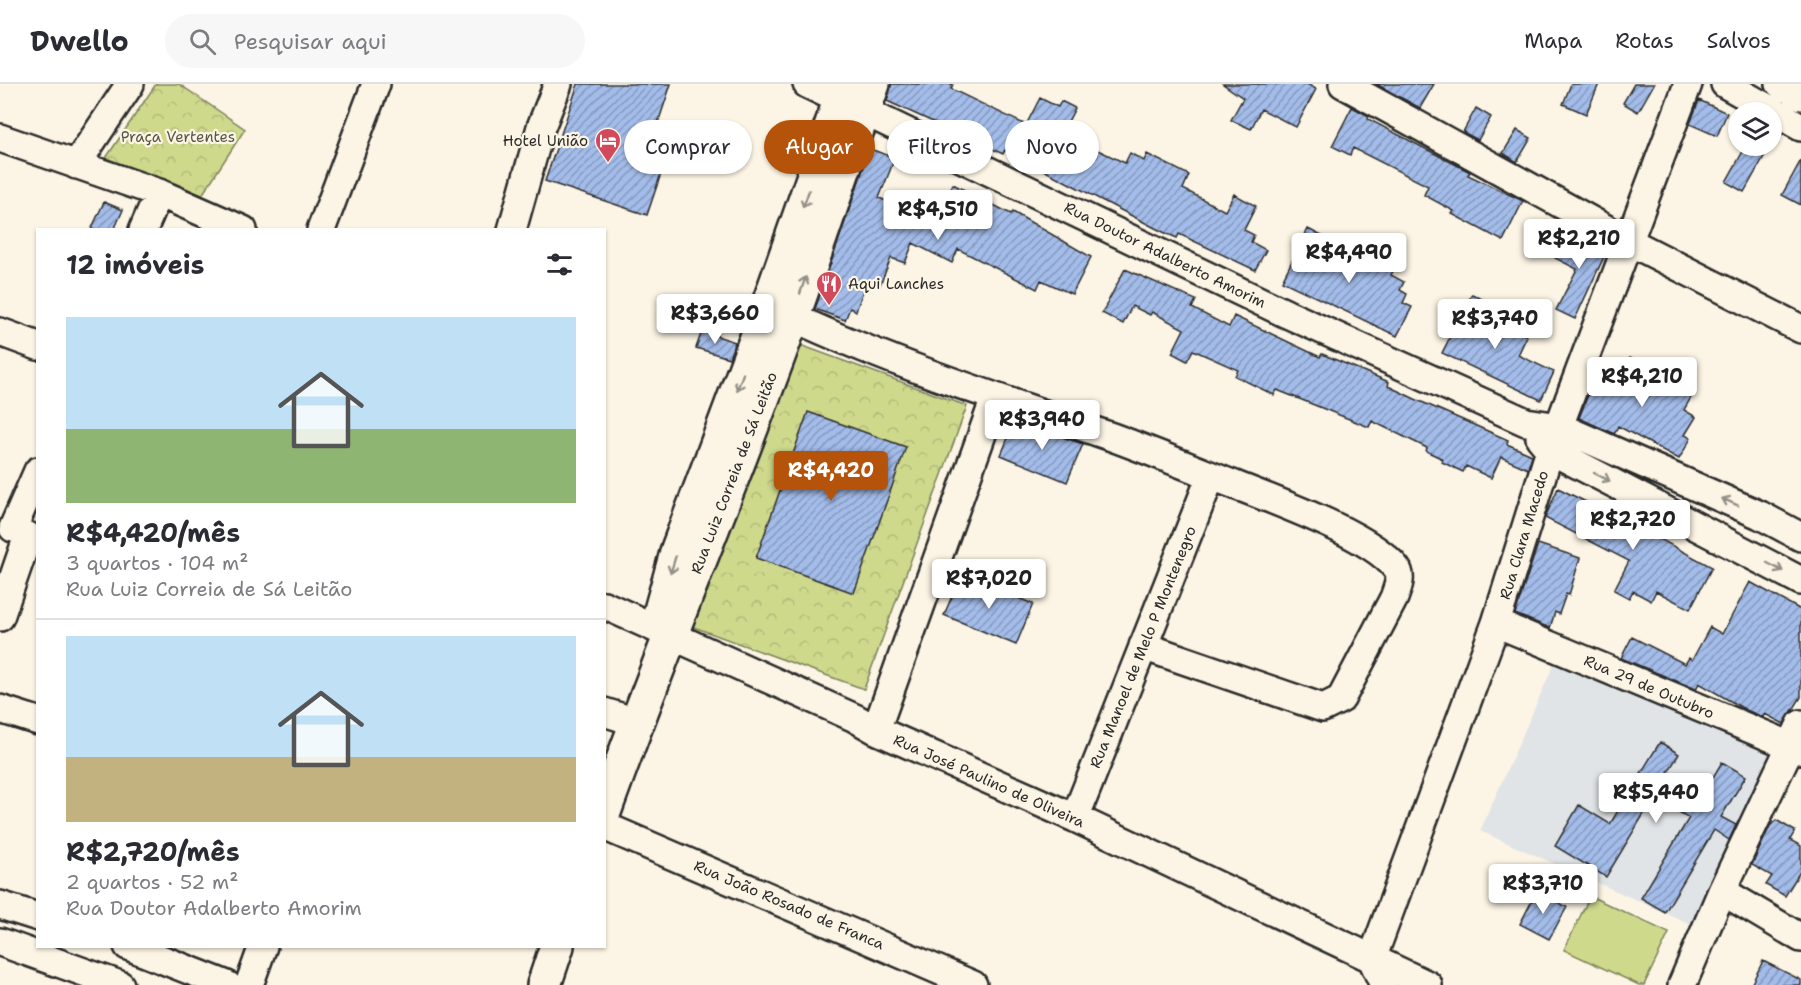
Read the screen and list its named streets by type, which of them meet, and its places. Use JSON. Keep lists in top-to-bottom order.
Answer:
{
  "streets": {
    "main road": ["Rua Luiz Correia de Sá Leitão"],
    "street": [
      "Rua Doutor Adalberto Amorim",
      "Rua Clara Macedo",
      "Rua Manoel de Melo P Montenegro",
      "Rua 29 de Outubro",
      "Rua José Paulino de Oliveira",
      "Rua João Rosado de Franca"
    ]
  },
  "crossings": [
    ["Rua Doutor Adalberto Amorim", "Rua Luiz Correia de Sá Leitão"],
    ["Rua Doutor Adalberto Amorim", "Rua Clara Macedo"],
    ["Rua Luiz Correia de Sá Leitão", "Rua José Paulino de Oliveira"],
    ["Rua Clara Macedo", "Rua 29 de Outubro"],
    ["Rua Clara Macedo", "Rua José Paulino de Oliveira"],
    ["Rua Manoel de Melo P Montenegro", "Rua José Paulino de Oliveira"]
  ],
  "parks": ["Praça Vertentes"],
  "places": {
    "hotel": ["Hotel União"],
    "restaurant": ["Aqui Lanches"]
  },
  "page": {
    "header": "Dwello",
    "search": "Pesquisar aqui",
    "nav": ["Mapa", "Rotas", "Salvos"],
    "chip": [
      "Comprar",
      "Alugar",
      "Filtros",
      "Novo"
    ],
    "price": [
      "R$4,510",
      "R$2,210",
      "R$4,490",
      "R$3,660",
      "R$3,740",
      "R$4,210",
      "R$3,940",
      "R$4,420",
      "R$2,720",
      "R$7,020",
      "R$5,440",
      "R$3,710"
    ],
    "heading": "12 imóveis",
    "list": [
      {
        "name": "R$4,420/mês",
        "note": "3 quartos · 104 m² · Rua Luiz Correia de Sá Leitão"
      },
      {
        "name": "R$2,720/mês",
        "note": "2 quartos · 52 m² · Rua Doutor Adalberto Amorim"
      }
    ]
  }
}
